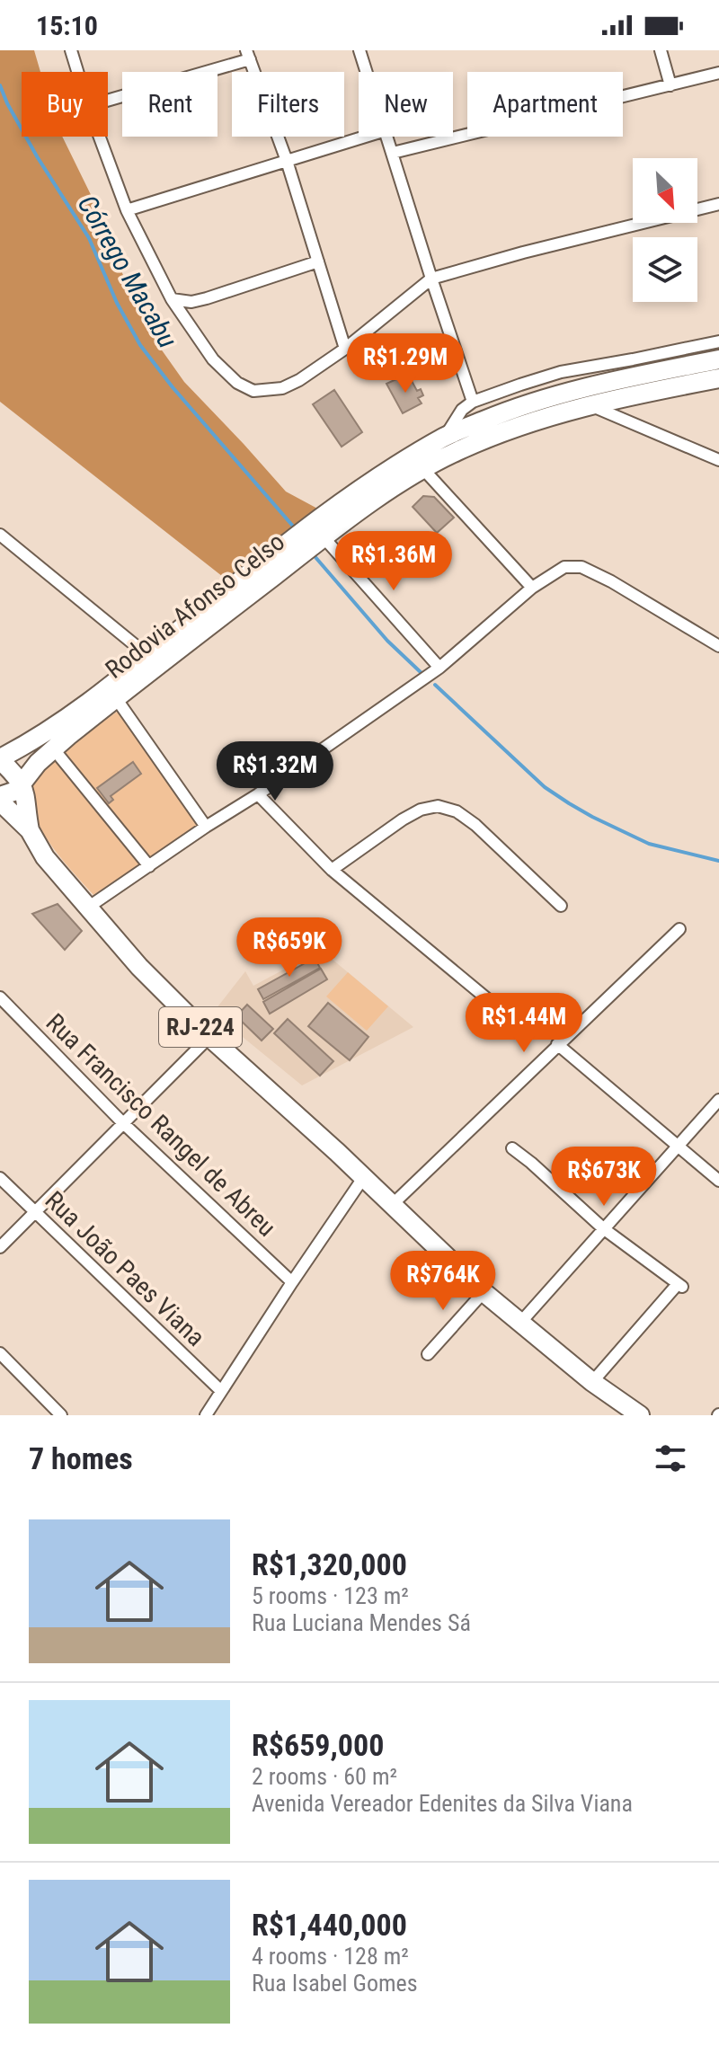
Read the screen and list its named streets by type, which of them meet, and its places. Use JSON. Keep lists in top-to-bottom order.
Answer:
{
  "streets": {
    "main road": ["Rodovia Afonso Celso", "RJ-224"],
    "street": ["Rua Francisco Rangel de Abreu", "Rua João Paes Viana"]
  },
  "water": ["Córrego Macabu"],
  "north": "bottom right",
  "page": {
    "status": "15:10",
    "chip": [
      "Buy",
      "Rent",
      "Filters",
      "New",
      "Apartment"
    ],
    "price": [
      "R$1.29M",
      "R$1.36M",
      "R$1.32M",
      "R$659K",
      "R$1.44M",
      "R$673K",
      "R$764K"
    ],
    "heading": "7 homes",
    "list": [
      {
        "name": "R$1,320,000",
        "note": "5 rooms · 123 m² · Rua Luciana Mendes Sá"
      },
      {
        "name": "R$659,000",
        "note": "2 rooms · 60 m² · Avenida Vereador Edenites da Silva Viana"
      },
      {
        "name": "R$1,440,000",
        "note": "4 rooms · 128 m² · Rua Isabel Gomes"
      }
    ]
  }
}
